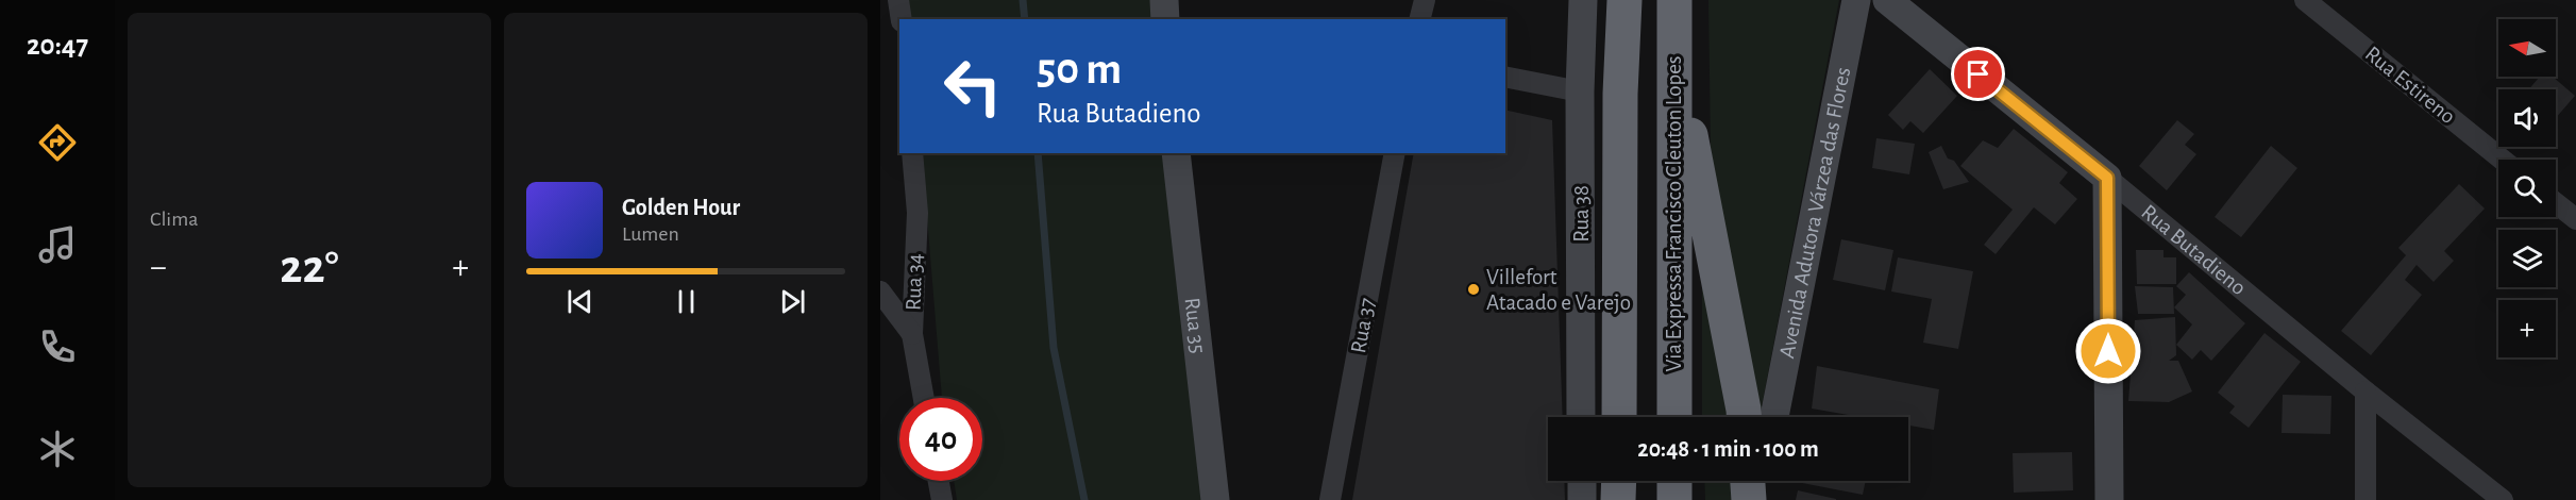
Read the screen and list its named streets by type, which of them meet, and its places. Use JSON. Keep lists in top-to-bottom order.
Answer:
{
  "streets": {
    "highway": ["Via Expressa Francisco Cleuton Lopes"],
    "street": [
      "Rua Estireno",
      "Rua 38",
      "Avenida Adutora Várzea das Flores",
      "Rua Butadieno",
      "Rua 34",
      "Rua 35",
      "Rua 37"
    ]
  },
  "places": ["Villefort Atacado e Varejo"],
  "north": "left",
  "page": {
    "tabs": "20:47",
    "tile": "Clima",
    "map_buttons": "+",
    "turn": ["50 m", "Rua Butadieno"],
    "song": ["Golden Hour", "Lumen"],
    "heat": ["−", "22°", "+"],
    "limit": "40",
    "trip": "20:48 · 1 min · 100 m"
  }
}
